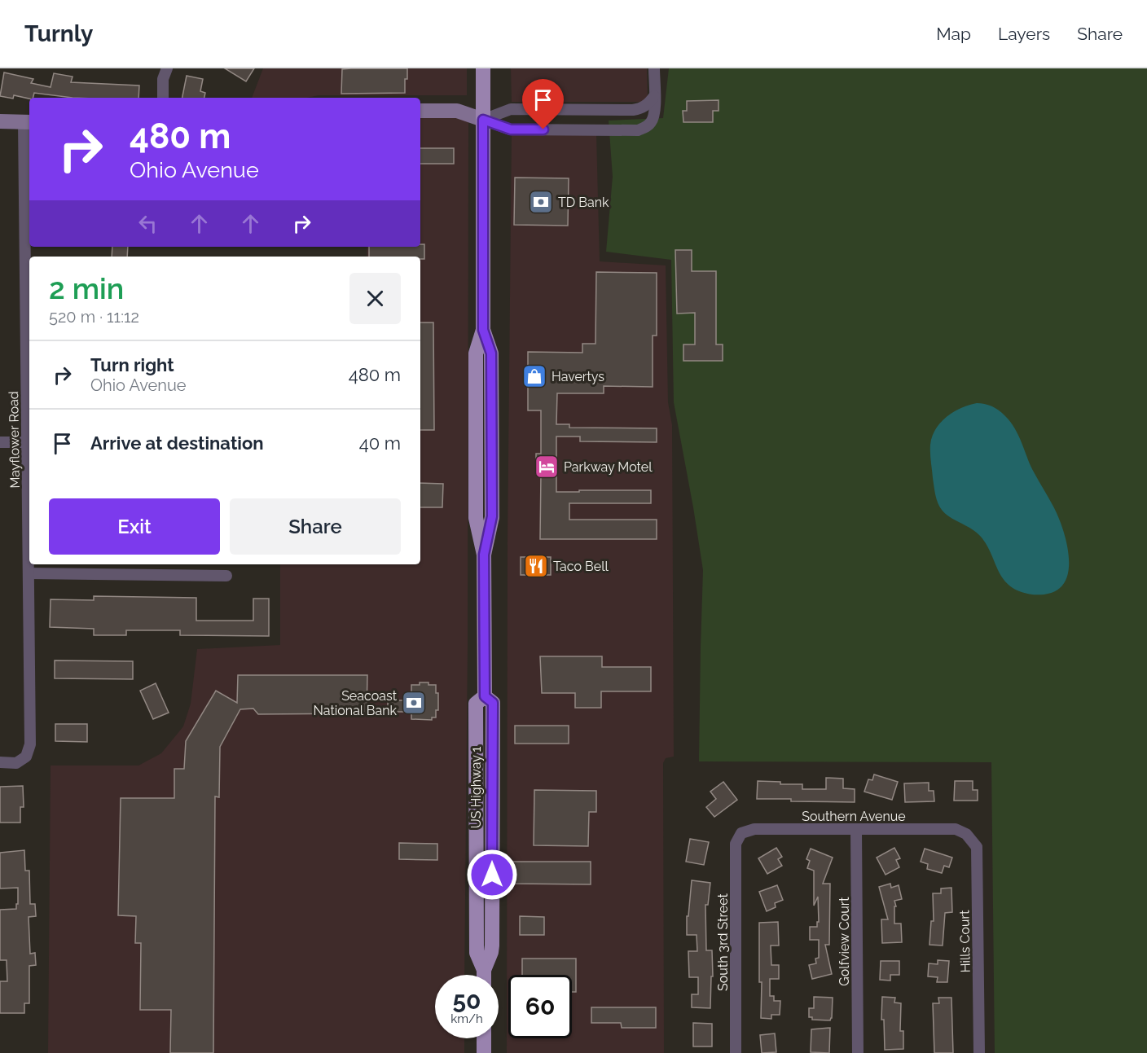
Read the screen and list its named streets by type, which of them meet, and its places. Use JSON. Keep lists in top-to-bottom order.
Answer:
{
  "streets": {
    "main road": ["US Highway 1"],
    "street": [
      "Mayflower Road",
      "Southern Avenue",
      "Golfview Court",
      "Hills Court",
      "South 3rd Street"
    ]
  },
  "crossings": [
    ["Southern Avenue", "Golfview Court"],
    ["Southern Avenue", "Hills Court"],
    ["Southern Avenue", "South 3rd Street"]
  ],
  "places": {
    "bank": ["TD Bank", "Seacoast National Bank"],
    "shop": ["Havertys"],
    "hotel": ["Parkway Motel"],
    "restaurant": ["Taco Bell"]
  },
  "page": {
    "header": "Turnly",
    "nav": ["Map", "Layers", "Share"],
    "turn": ["480 m", "Ohio Avenue"],
    "heading": ["2 min", "520 m · 11:12"],
    "list": [
      {
        "name": "Turn right",
        "note": "Ohio Avenue",
        "value": "480 m"
      },
      {
        "name": "Arrive at destination",
        "value": "40 m"
      }
    ],
    "buttons": ["Exit", "Share"],
    "speed": "50 km/h",
    "limit": "60"
  }
}
